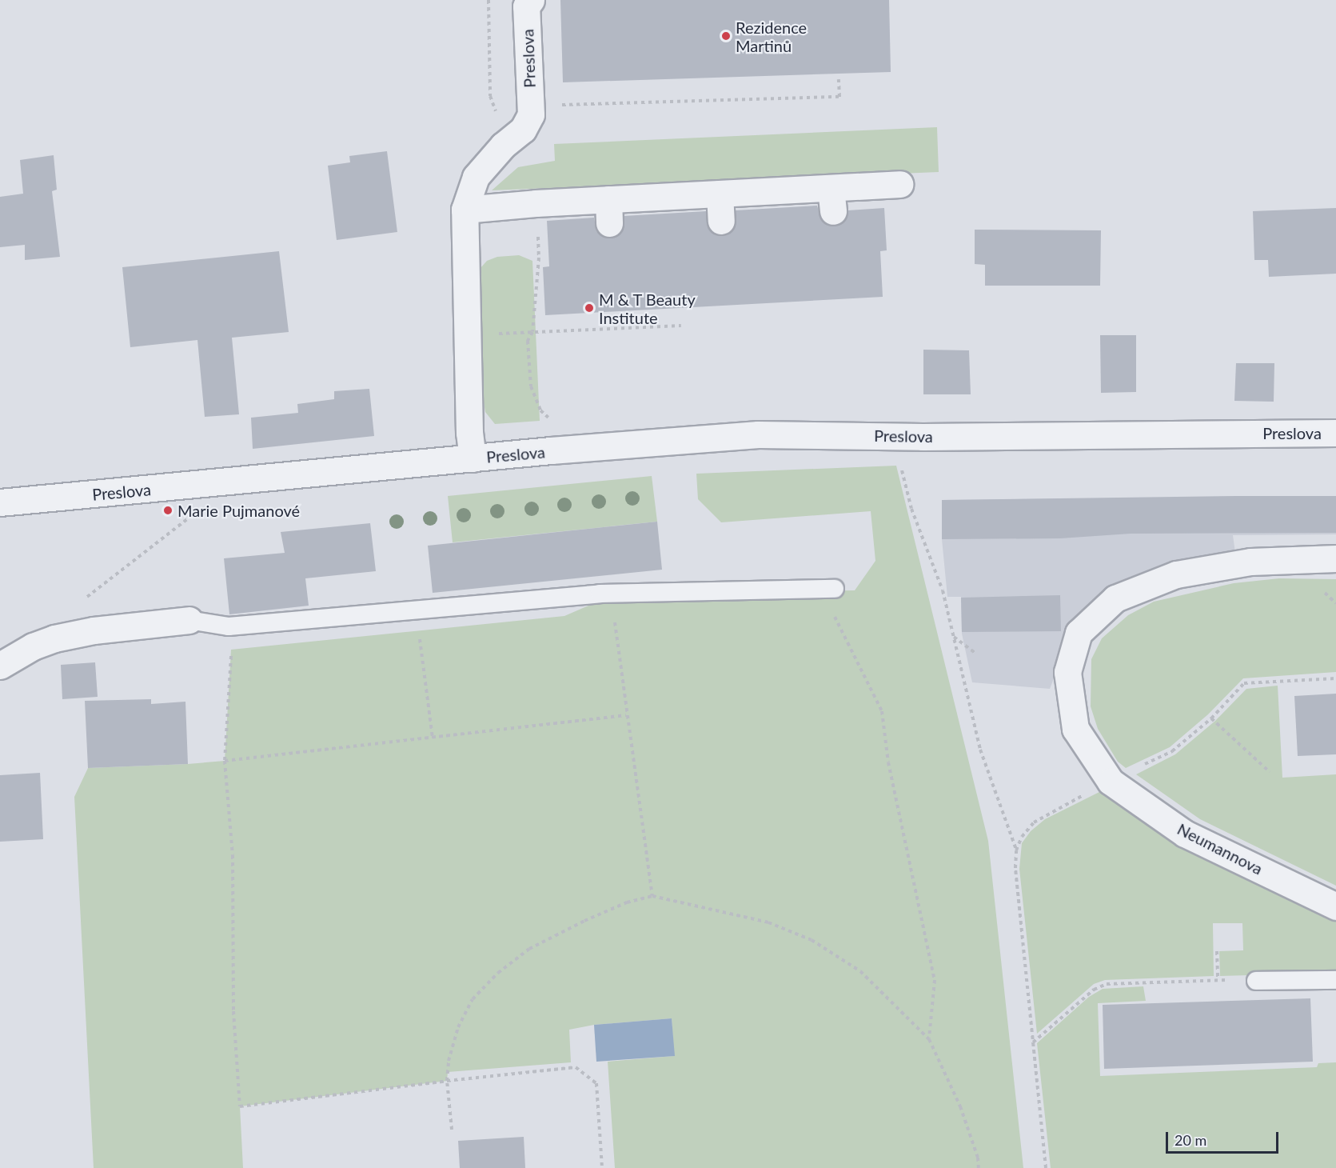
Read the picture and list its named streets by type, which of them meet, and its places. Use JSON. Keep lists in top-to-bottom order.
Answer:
{
  "streets": {
    "street": ["Preslova", "Neumannova"]
  },
  "places": ["Rezidence Martinů", "M & T Beauty Institute", "Marie Pujmanové"],
  "scale_bar": "20 m"
}
